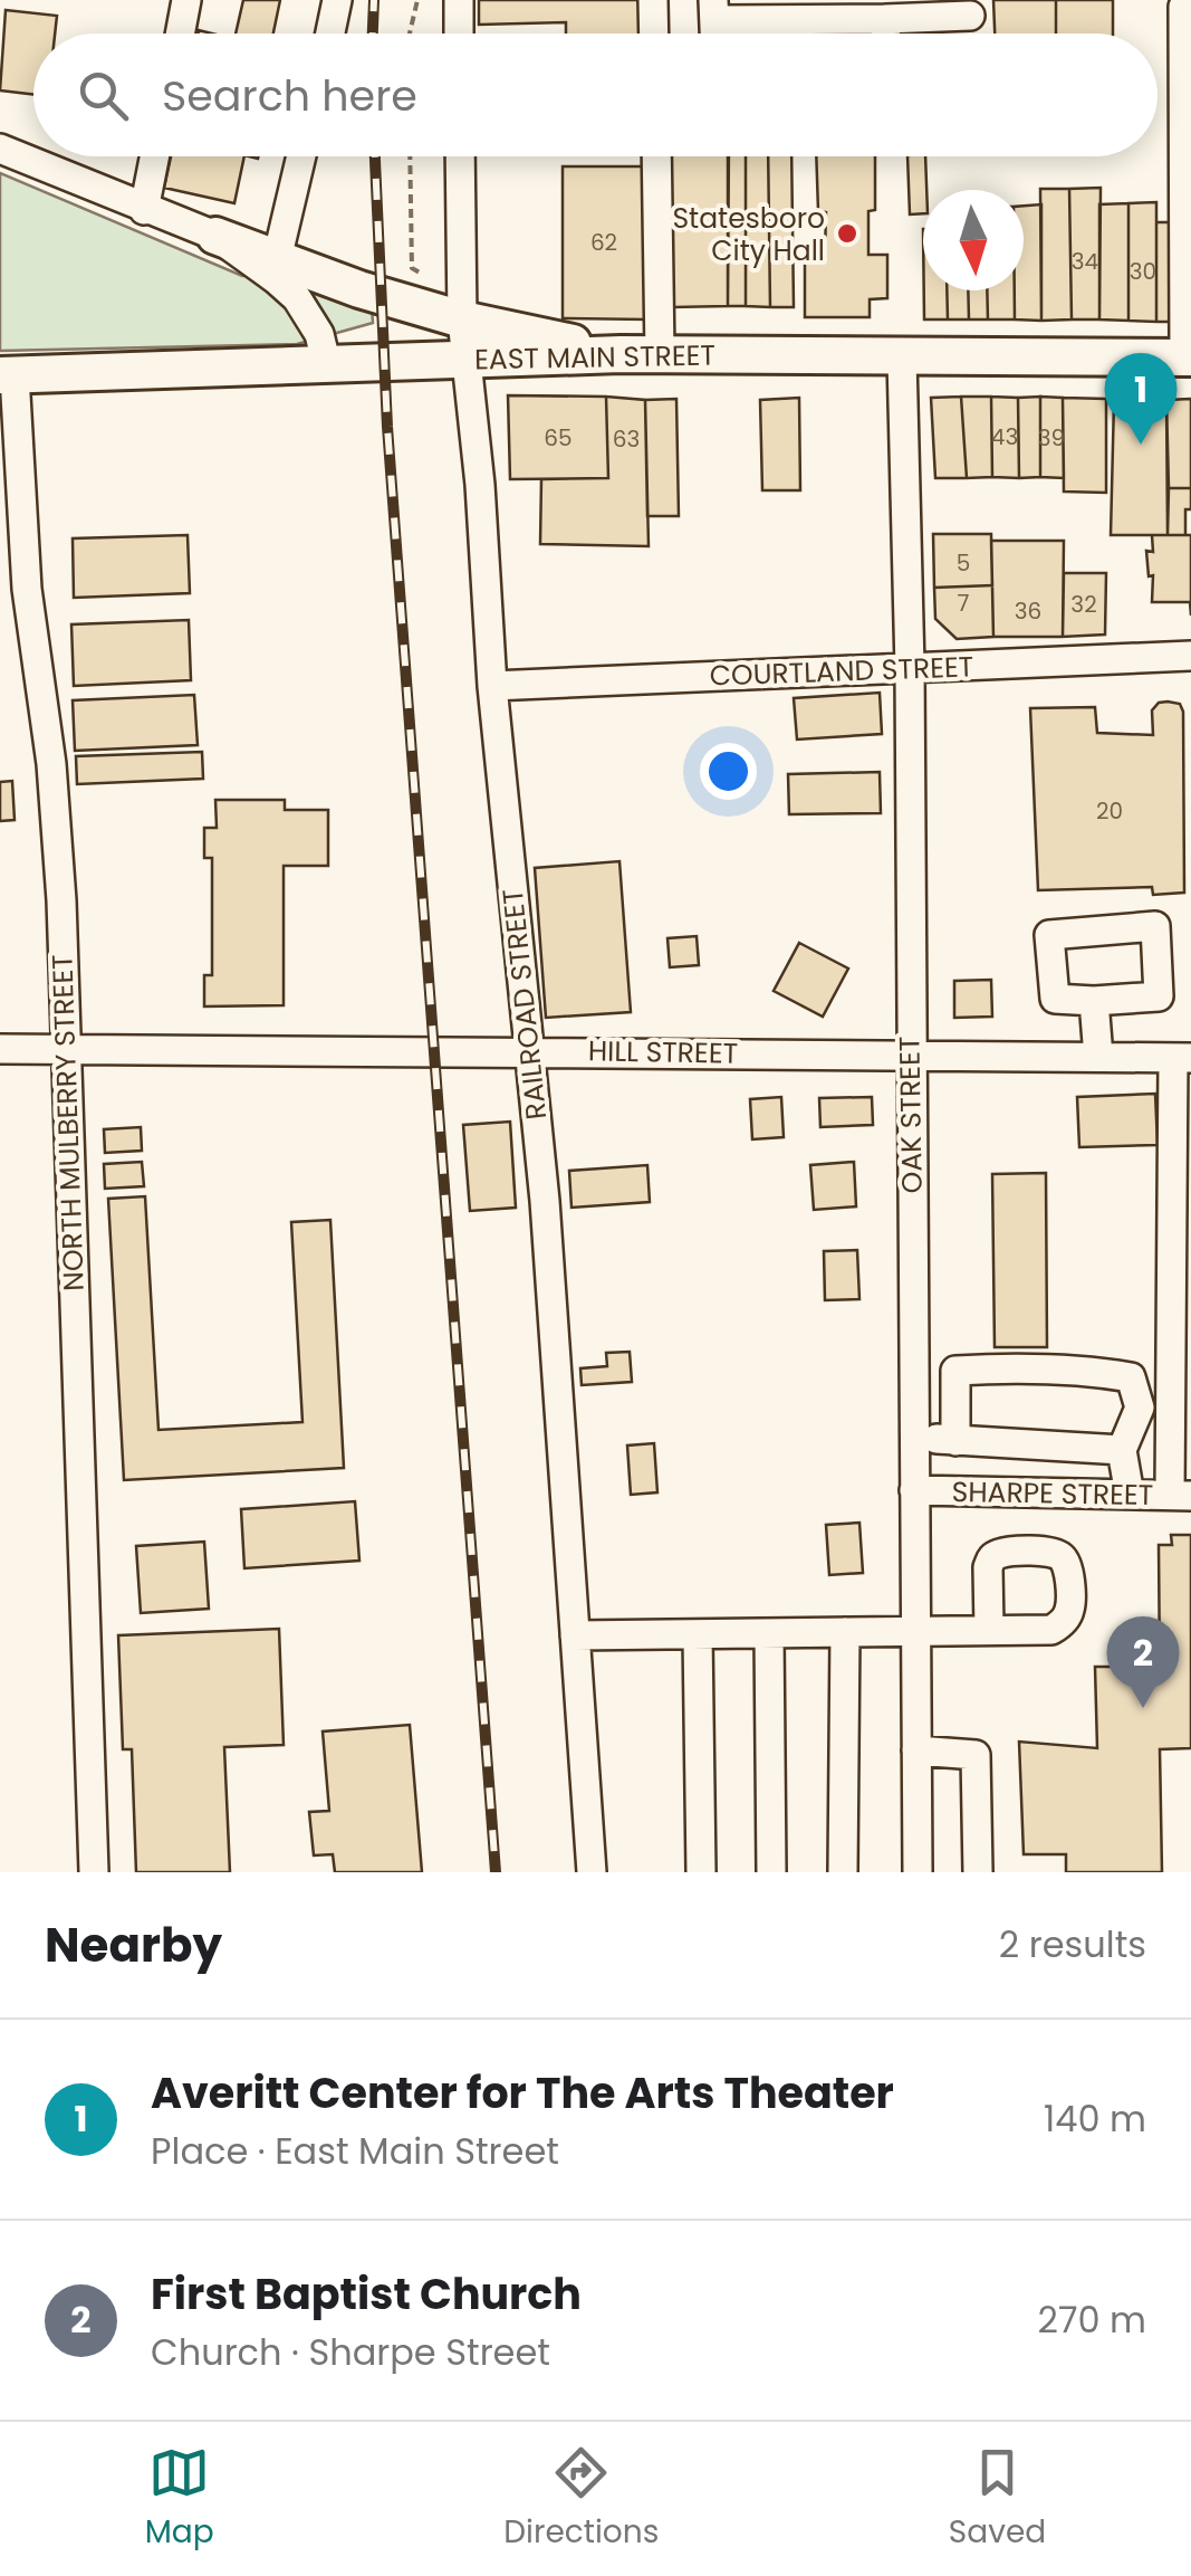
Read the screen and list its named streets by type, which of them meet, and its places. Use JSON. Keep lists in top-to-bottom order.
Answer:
{
  "streets": {
    "main road": ["EAST MAIN STREET"],
    "street": [
      "COURTLAND STREET",
      "RAILROAD STREET",
      "HILL STREET",
      "OAK STREET",
      "NORTH MULBERRY STREET",
      "SHARPE STREET"
    ]
  },
  "crossings": [
    ["EAST MAIN STREET", "RAILROAD STREET"],
    ["EAST MAIN STREET", "OAK STREET"],
    ["EAST MAIN STREET", "NORTH MULBERRY STREET"],
    ["COURTLAND STREET", "RAILROAD STREET"],
    ["COURTLAND STREET", "OAK STREET"],
    ["RAILROAD STREET", "HILL STREET"],
    ["HILL STREET", "OAK STREET"],
    ["HILL STREET", "NORTH MULBERRY STREET"],
    ["OAK STREET", "SHARPE STREET"]
  ],
  "places": ["Statesboro City Hall"],
  "house_numbers": [
    "62",
    "34",
    "30",
    "43",
    "65",
    "39",
    "63",
    "5",
    "7",
    "32",
    "36",
    "20"
  ],
  "north": "bottom",
  "page": {
    "search": "Search here",
    "pins": ["1", "2"],
    "heading": ["Nearby", "2 results"],
    "list": [
      {
        "mark": "1",
        "name": "Averitt Center for The Arts Theater",
        "note": "Place · East Main Street",
        "value": "140 m"
      },
      {
        "mark": "2",
        "name": "First Baptist Church",
        "note": "Church · Sharpe Street",
        "value": "270 m"
      }
    ],
    "nav": ["Map", "Directions", "Saved"]
  }
}
